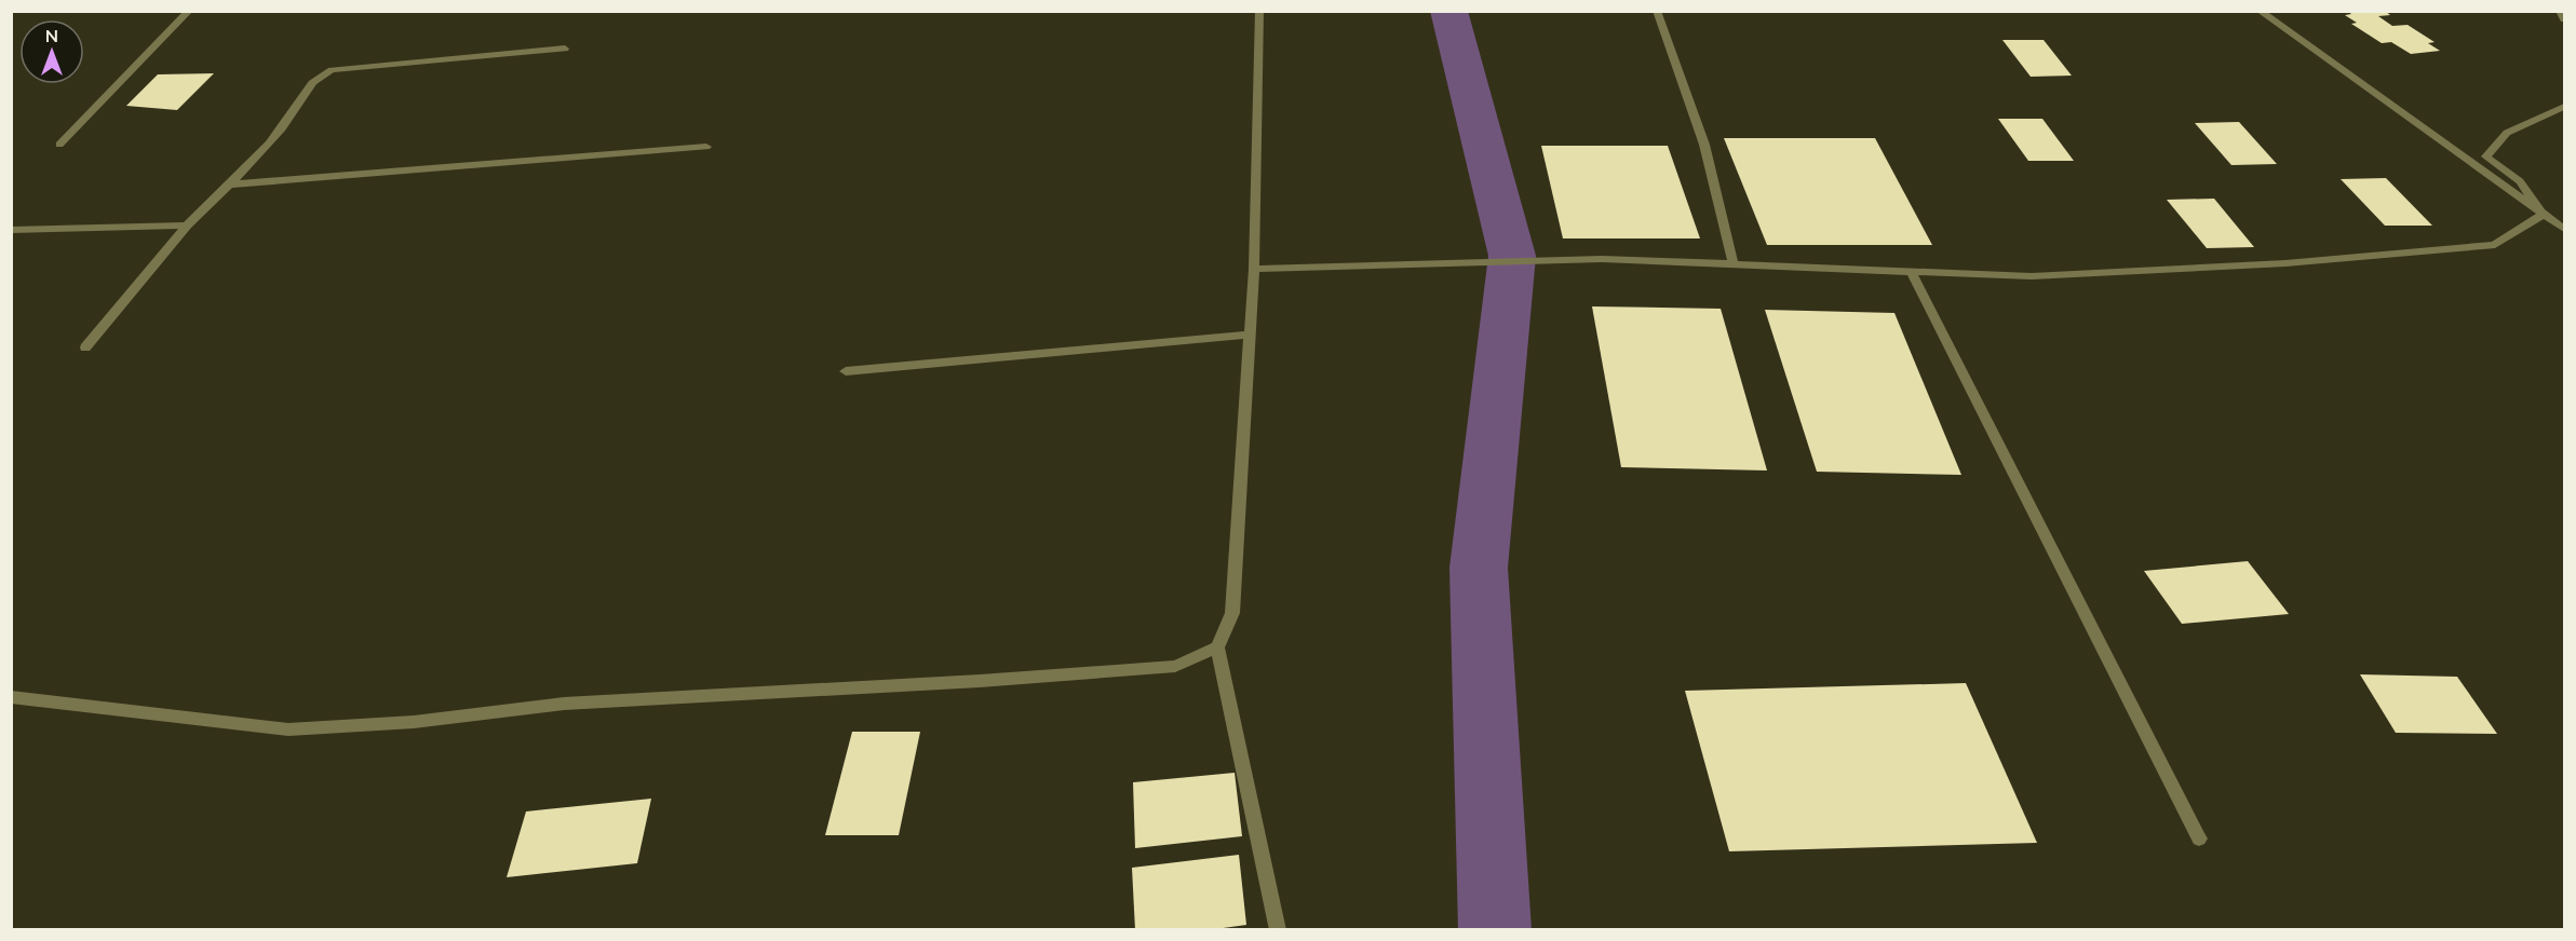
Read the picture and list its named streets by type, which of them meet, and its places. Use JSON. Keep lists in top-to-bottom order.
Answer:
{
  "north": "top"
}
